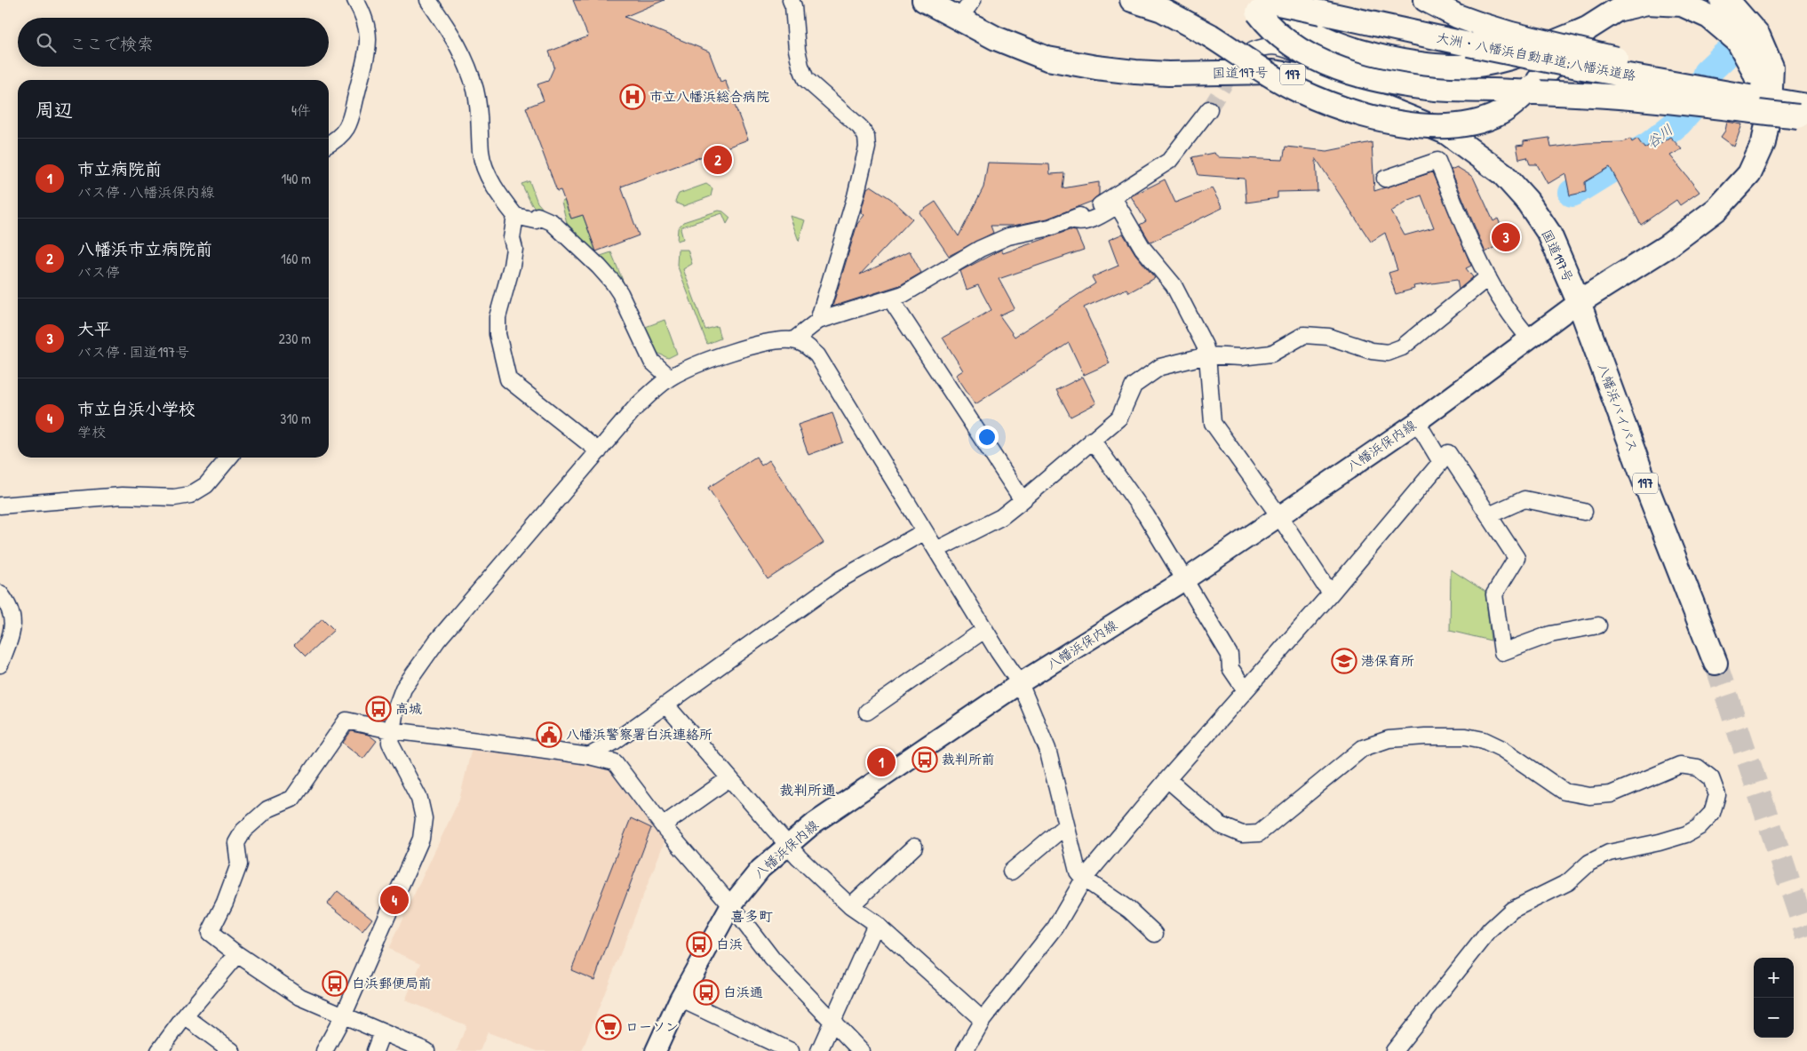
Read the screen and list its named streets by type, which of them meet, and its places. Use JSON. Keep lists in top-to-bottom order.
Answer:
{
  "streets": {
    "highway": [
      "大洲・八幡浜自動車道;八幡浜道路",
      "国道197号",
      "197",
      "八幡浜バイパス"
    ],
    "main road": ["八幡浜保内線"]
  },
  "crossings": [
    ["国道197号", "八幡浜バイパス"],
    ["国道197号", "八幡浜保内線"],
    ["八幡浜バイパス", "八幡浜保内線"]
  ],
  "districts": ["裁判所通", "喜多町"],
  "water": ["谷川"],
  "places": {
    "hospital": ["市立八幡浜総合病院"],
    "school or university": ["港保育所"],
    "bus stop": [
      "高城",
      "裁判所前",
      "白浜",
      "白浜郵便局前",
      "白浜通"
    ],
    "public building": ["八幡浜警察署白浜連絡所"],
    "supermarket": ["ローソン"]
  },
  "page": {
    "search": "ここで検索",
    "heading": ["周辺", "4件"],
    "list": [
      {
        "mark": "1",
        "name": "市立病院前",
        "note": "バス停 · 八幡浜保内線",
        "value": "140 m"
      },
      {
        "mark": "2",
        "name": "八幡浜市立病院前",
        "note": "バス停",
        "value": "160 m"
      },
      {
        "mark": "3",
        "name": "大平",
        "note": "バス停 · 国道197号",
        "value": "230 m"
      },
      {
        "mark": "4",
        "name": "市立白浜小学校",
        "note": "学校",
        "value": "310 m"
      }
    ],
    "pins": [
      "2",
      "3",
      "1",
      "4"
    ],
    "map_buttons": ["+", "−"]
  }
}
